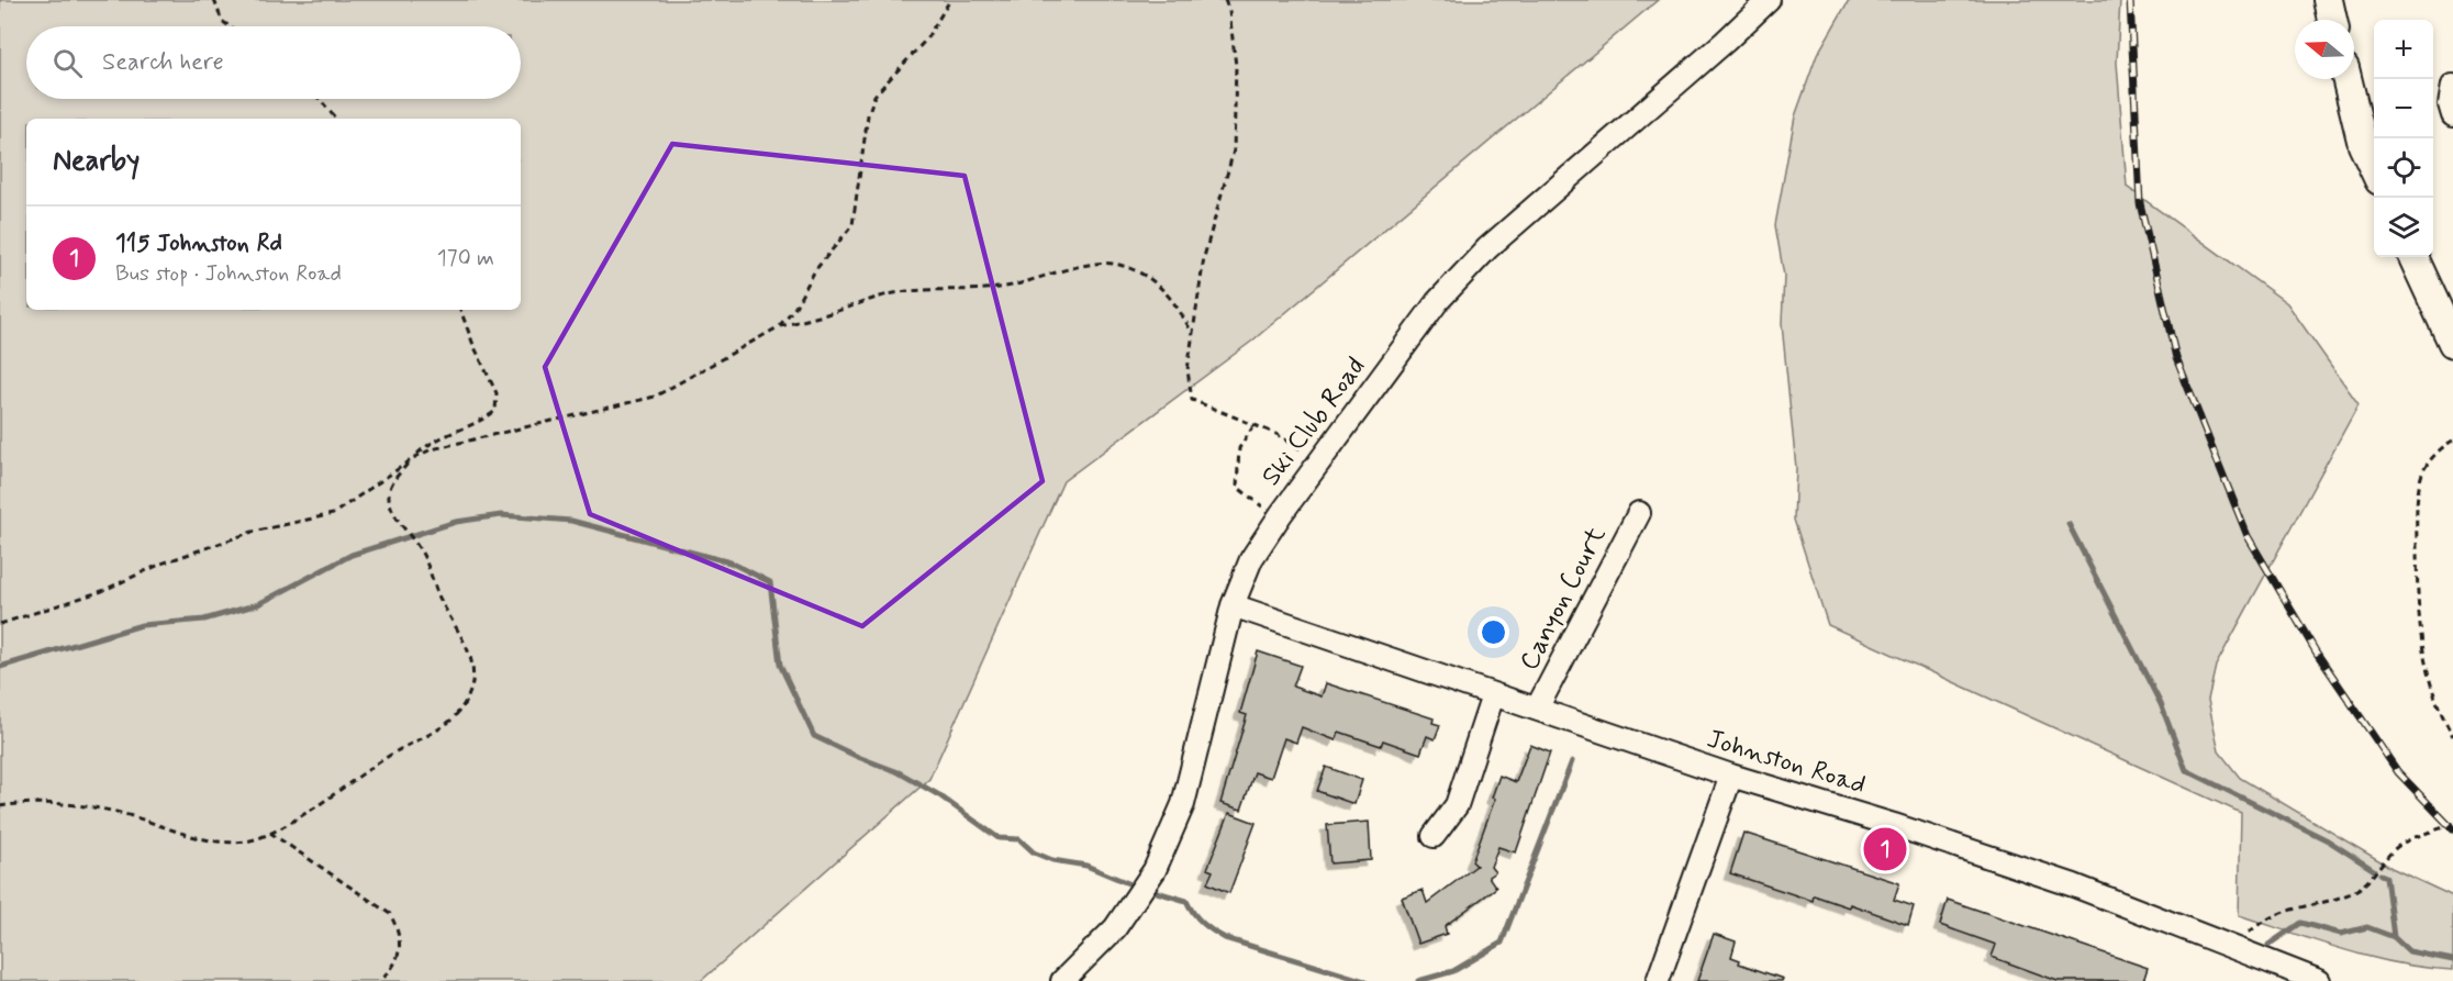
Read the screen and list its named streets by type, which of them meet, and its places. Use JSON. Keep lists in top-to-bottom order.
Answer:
{
  "streets": {
    "street": ["Ski Club Road", "Canyon Court", "Johnston Road"]
  },
  "crossings": [
    ["Ski Club Road", "Johnston Road"],
    ["Canyon Court", "Johnston Road"]
  ],
  "north": "left",
  "page": {
    "map_buttons": ["+", "−"],
    "search": "Search here",
    "heading": "Nearby",
    "list": [
      {
        "mark": "1",
        "name": "115 Johnston Rd",
        "note": "Bus stop · Johnston Road",
        "value": "170 m"
      }
    ],
    "pins": "1"
  }
}
